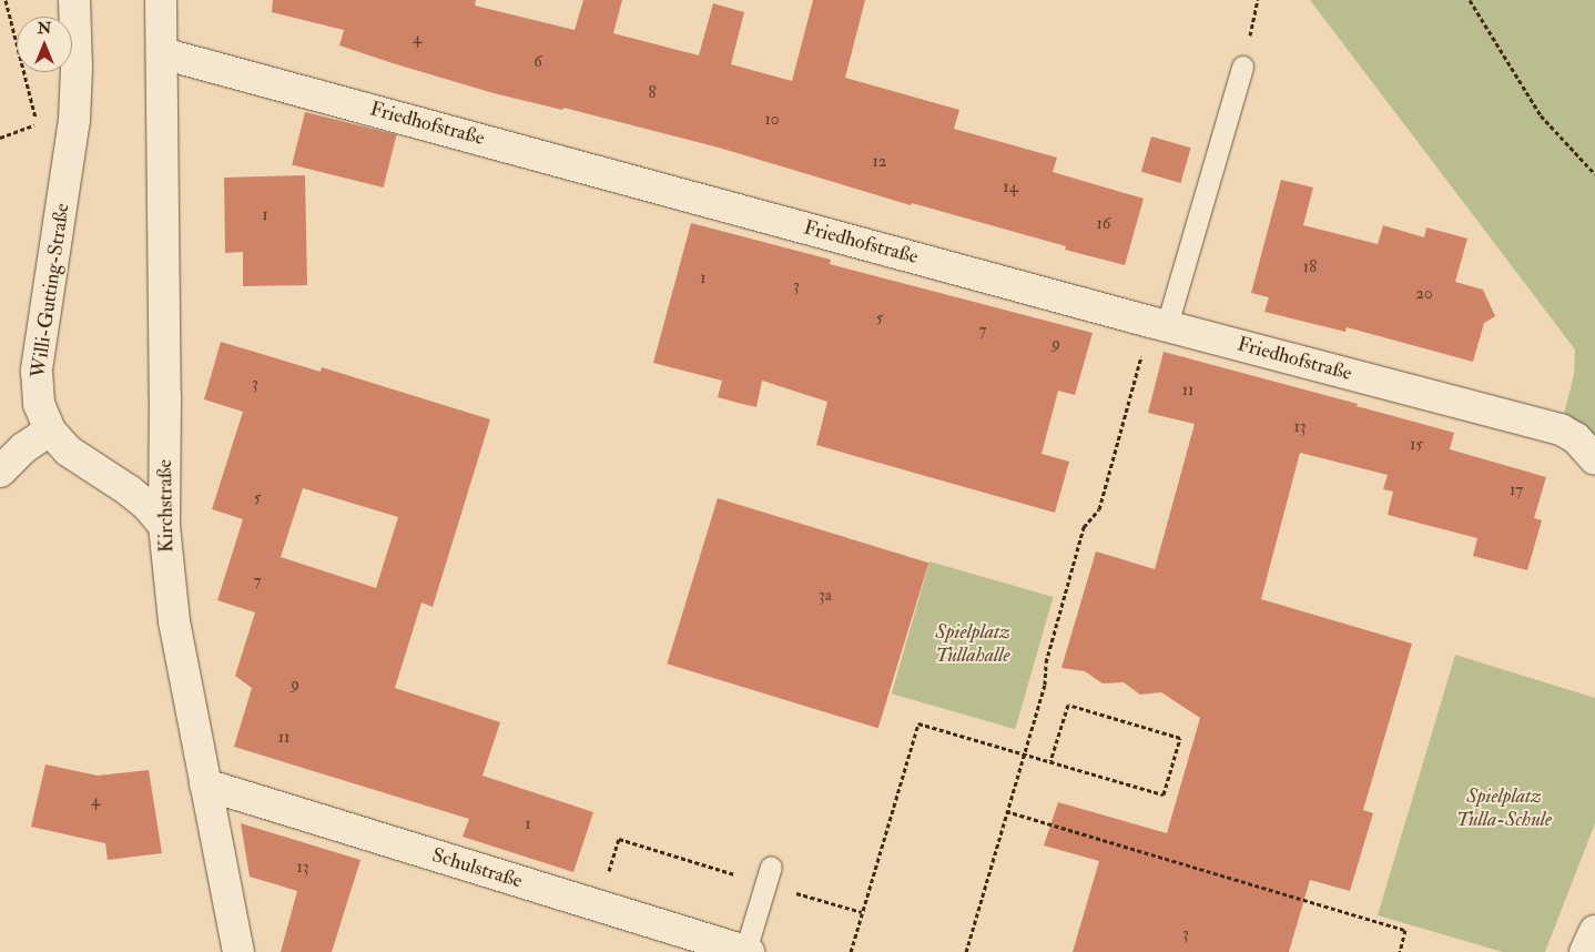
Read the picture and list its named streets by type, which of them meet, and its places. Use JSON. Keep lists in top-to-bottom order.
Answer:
{
  "streets": {
    "street": [
      "Friedhofstraße",
      "Willi-Gutting-Straße",
      "Kirchstraße",
      "Schulstraße"
    ]
  },
  "crossings": [
    ["Friedhofstraße", "Kirchstraße"],
    ["Willi-Gutting-Straße", "Kirchstraße"],
    ["Kirchstraße", "Schulstraße"]
  ],
  "parks": ["Spielplatz Tullahalle", "Spielplatz Tulla-Schule"],
  "house_numbers": [
    "4",
    "6",
    "8",
    "10",
    "12",
    "14",
    "1",
    "16",
    "18",
    "1",
    "3",
    "20",
    "5",
    "7",
    "9",
    "3",
    "11",
    "13",
    "15",
    "17",
    "5",
    "7",
    "3a",
    "9",
    "11",
    "4",
    "1",
    "13",
    "3"
  ],
  "north": "top"
}
